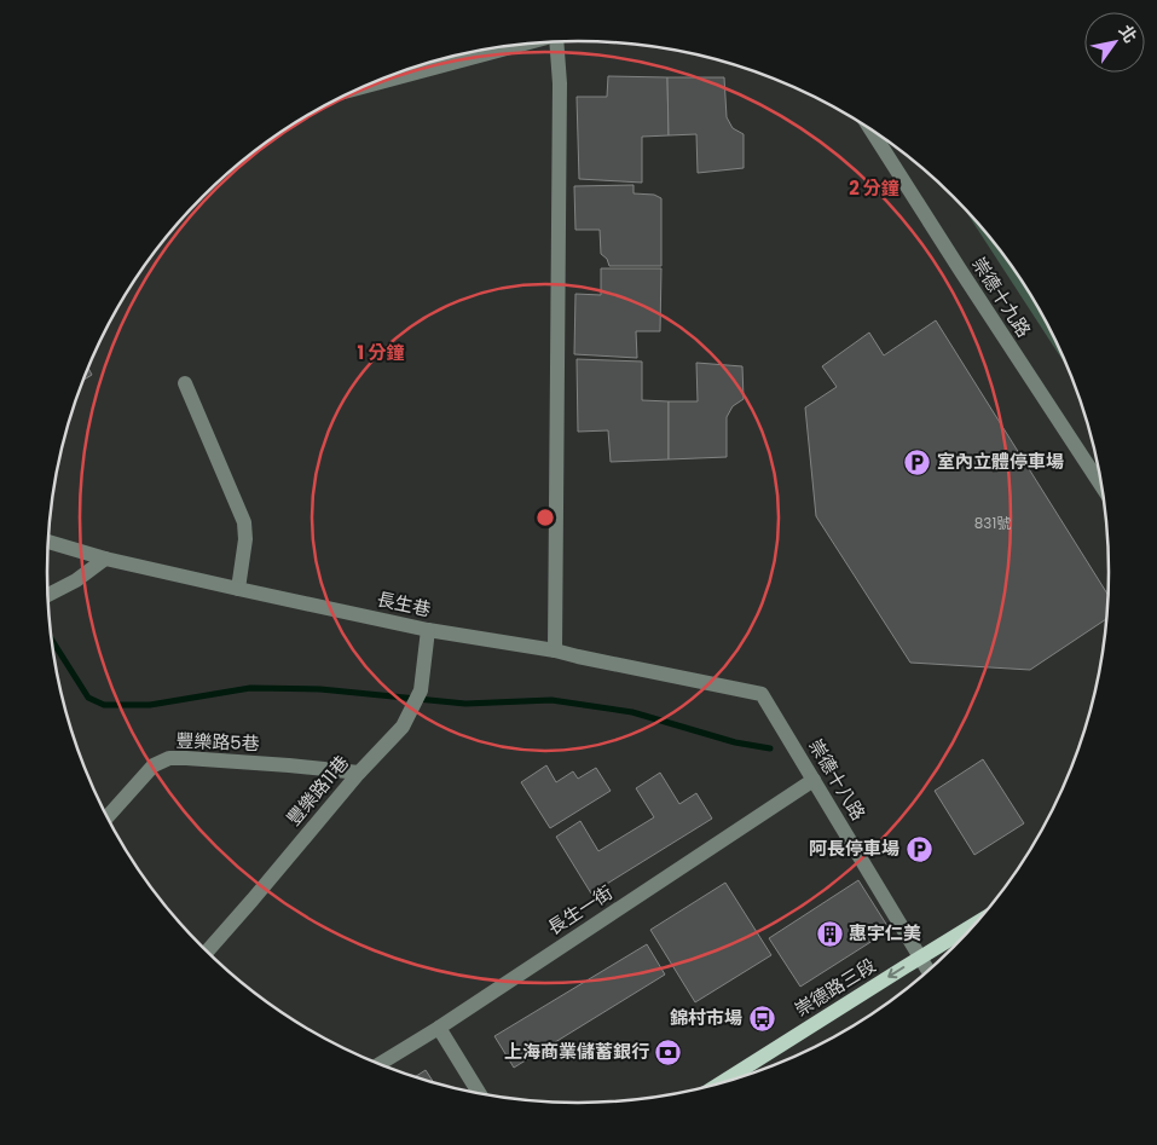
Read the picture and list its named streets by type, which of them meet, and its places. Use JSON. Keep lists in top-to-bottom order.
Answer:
{
  "streets": {
    "main road": ["崇德路三段"],
    "street": [
      "崇德十九路",
      "長生巷",
      "豐樂路5巷",
      "崇德十八路",
      "豐樂路11巷",
      "長生一街"
    ]
  },
  "crossings": [
    ["長生巷", "崇德十八路"],
    ["長生巷", "豐樂路11巷"],
    ["豐樂路5巷", "豐樂路11巷"],
    ["崇德十八路", "長生一街"],
    ["崇德十八路", "崇德路三段"]
  ],
  "one_way": ["崇德路三段"],
  "places": {
    "parking": ["室內立體停車場", "阿長停車場"],
    "building": ["惠宇仁美"],
    "bus stop": ["錦村市場"],
    "bank": ["上海商業儲蓄銀行"]
  },
  "house_numbers": ["831號"],
  "north": "top right",
  "rings": ["2 分鐘", "1 分鐘"]
}
